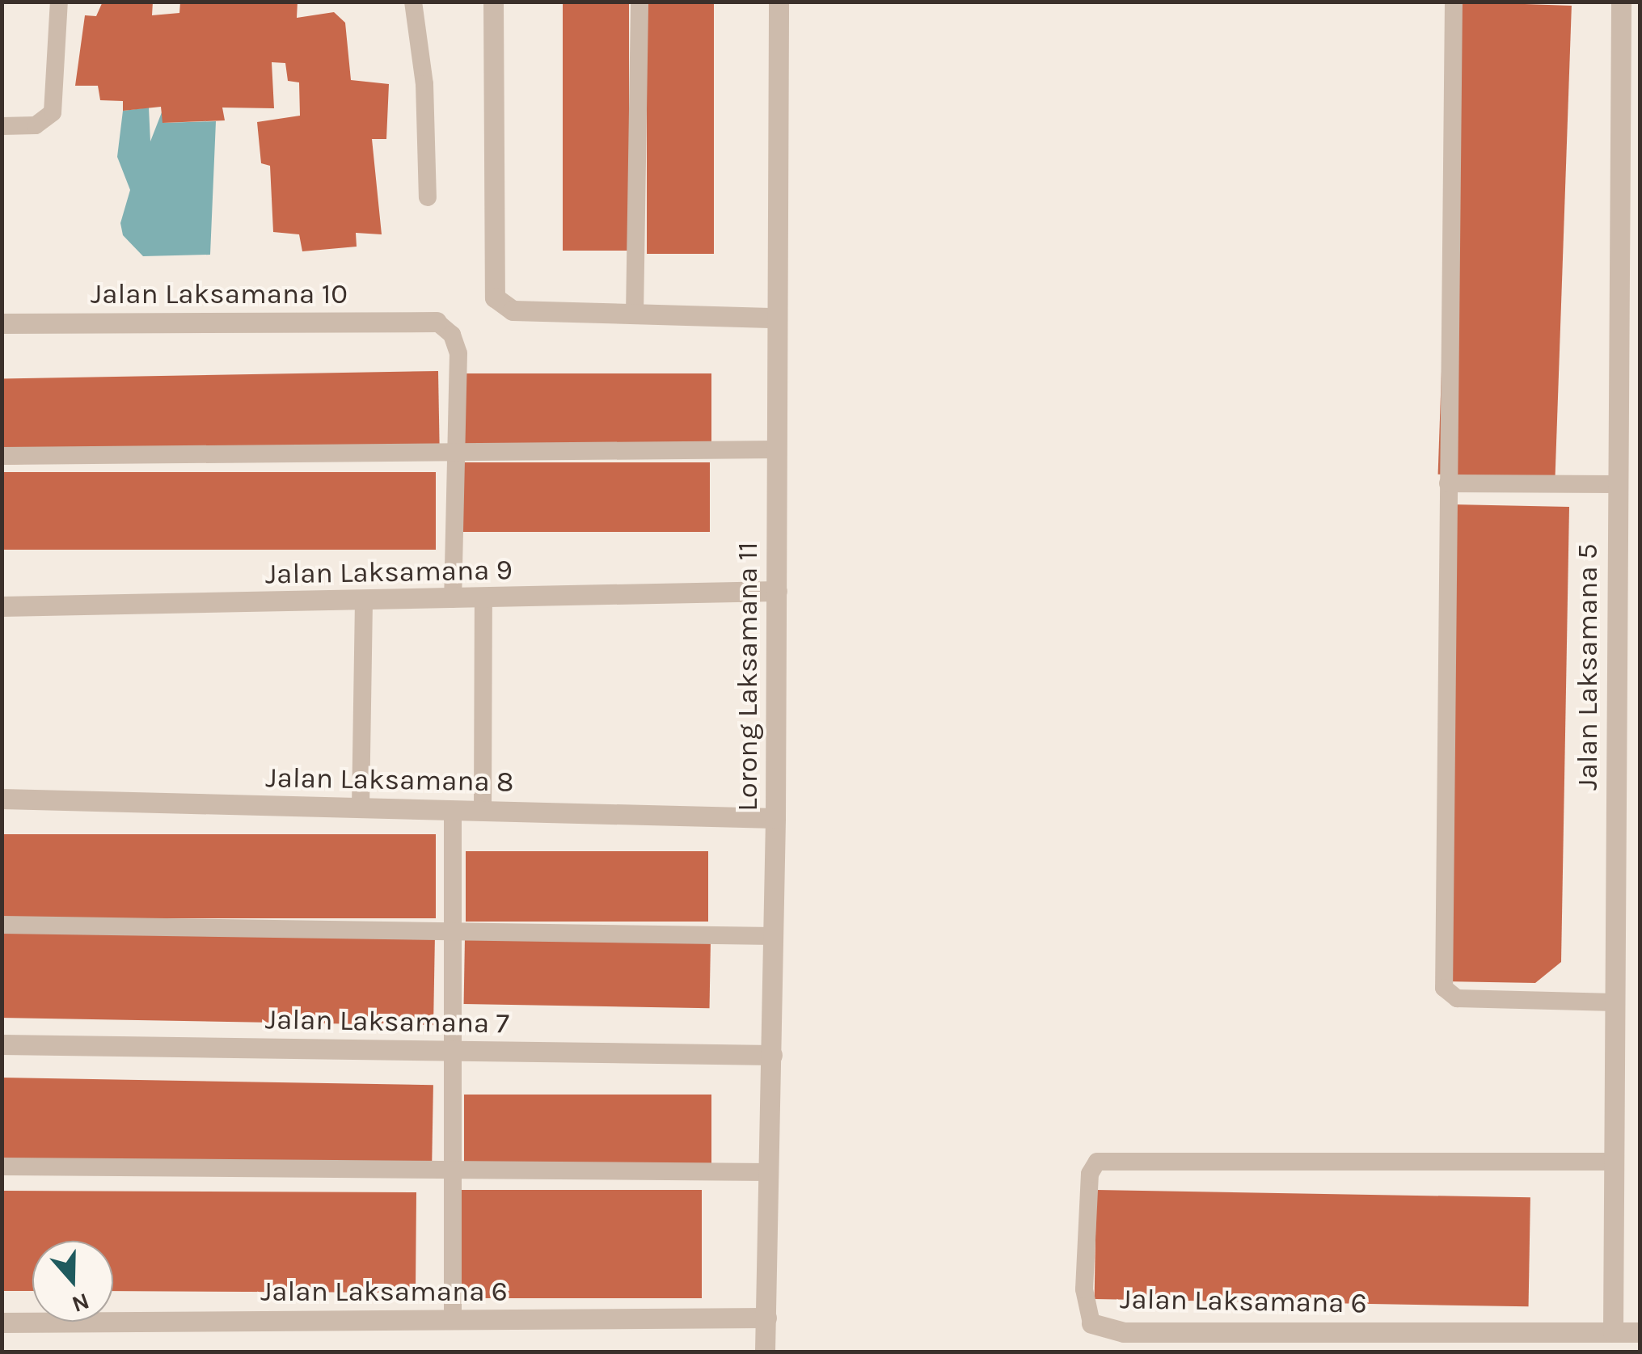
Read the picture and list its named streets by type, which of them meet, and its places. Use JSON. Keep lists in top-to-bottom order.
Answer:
{
  "streets": {
    "street": [
      "Jalan Laksamana 10",
      "Jalan Laksamana 9",
      "Jalan Laksamana 5",
      "Lorong Laksamana 11",
      "Jalan Laksamana 8",
      "Jalan Laksamana 7",
      "Jalan Laksamana 6"
    ]
  },
  "crossings": [
    ["Jalan Laksamana 9", "Lorong Laksamana 11"],
    ["Jalan Laksamana 5", "Jalan Laksamana 6"],
    ["Lorong Laksamana 11", "Jalan Laksamana 8"],
    ["Lorong Laksamana 11", "Jalan Laksamana 7"],
    ["Lorong Laksamana 11", "Jalan Laksamana 6"]
  ],
  "north": "bottom"
}
